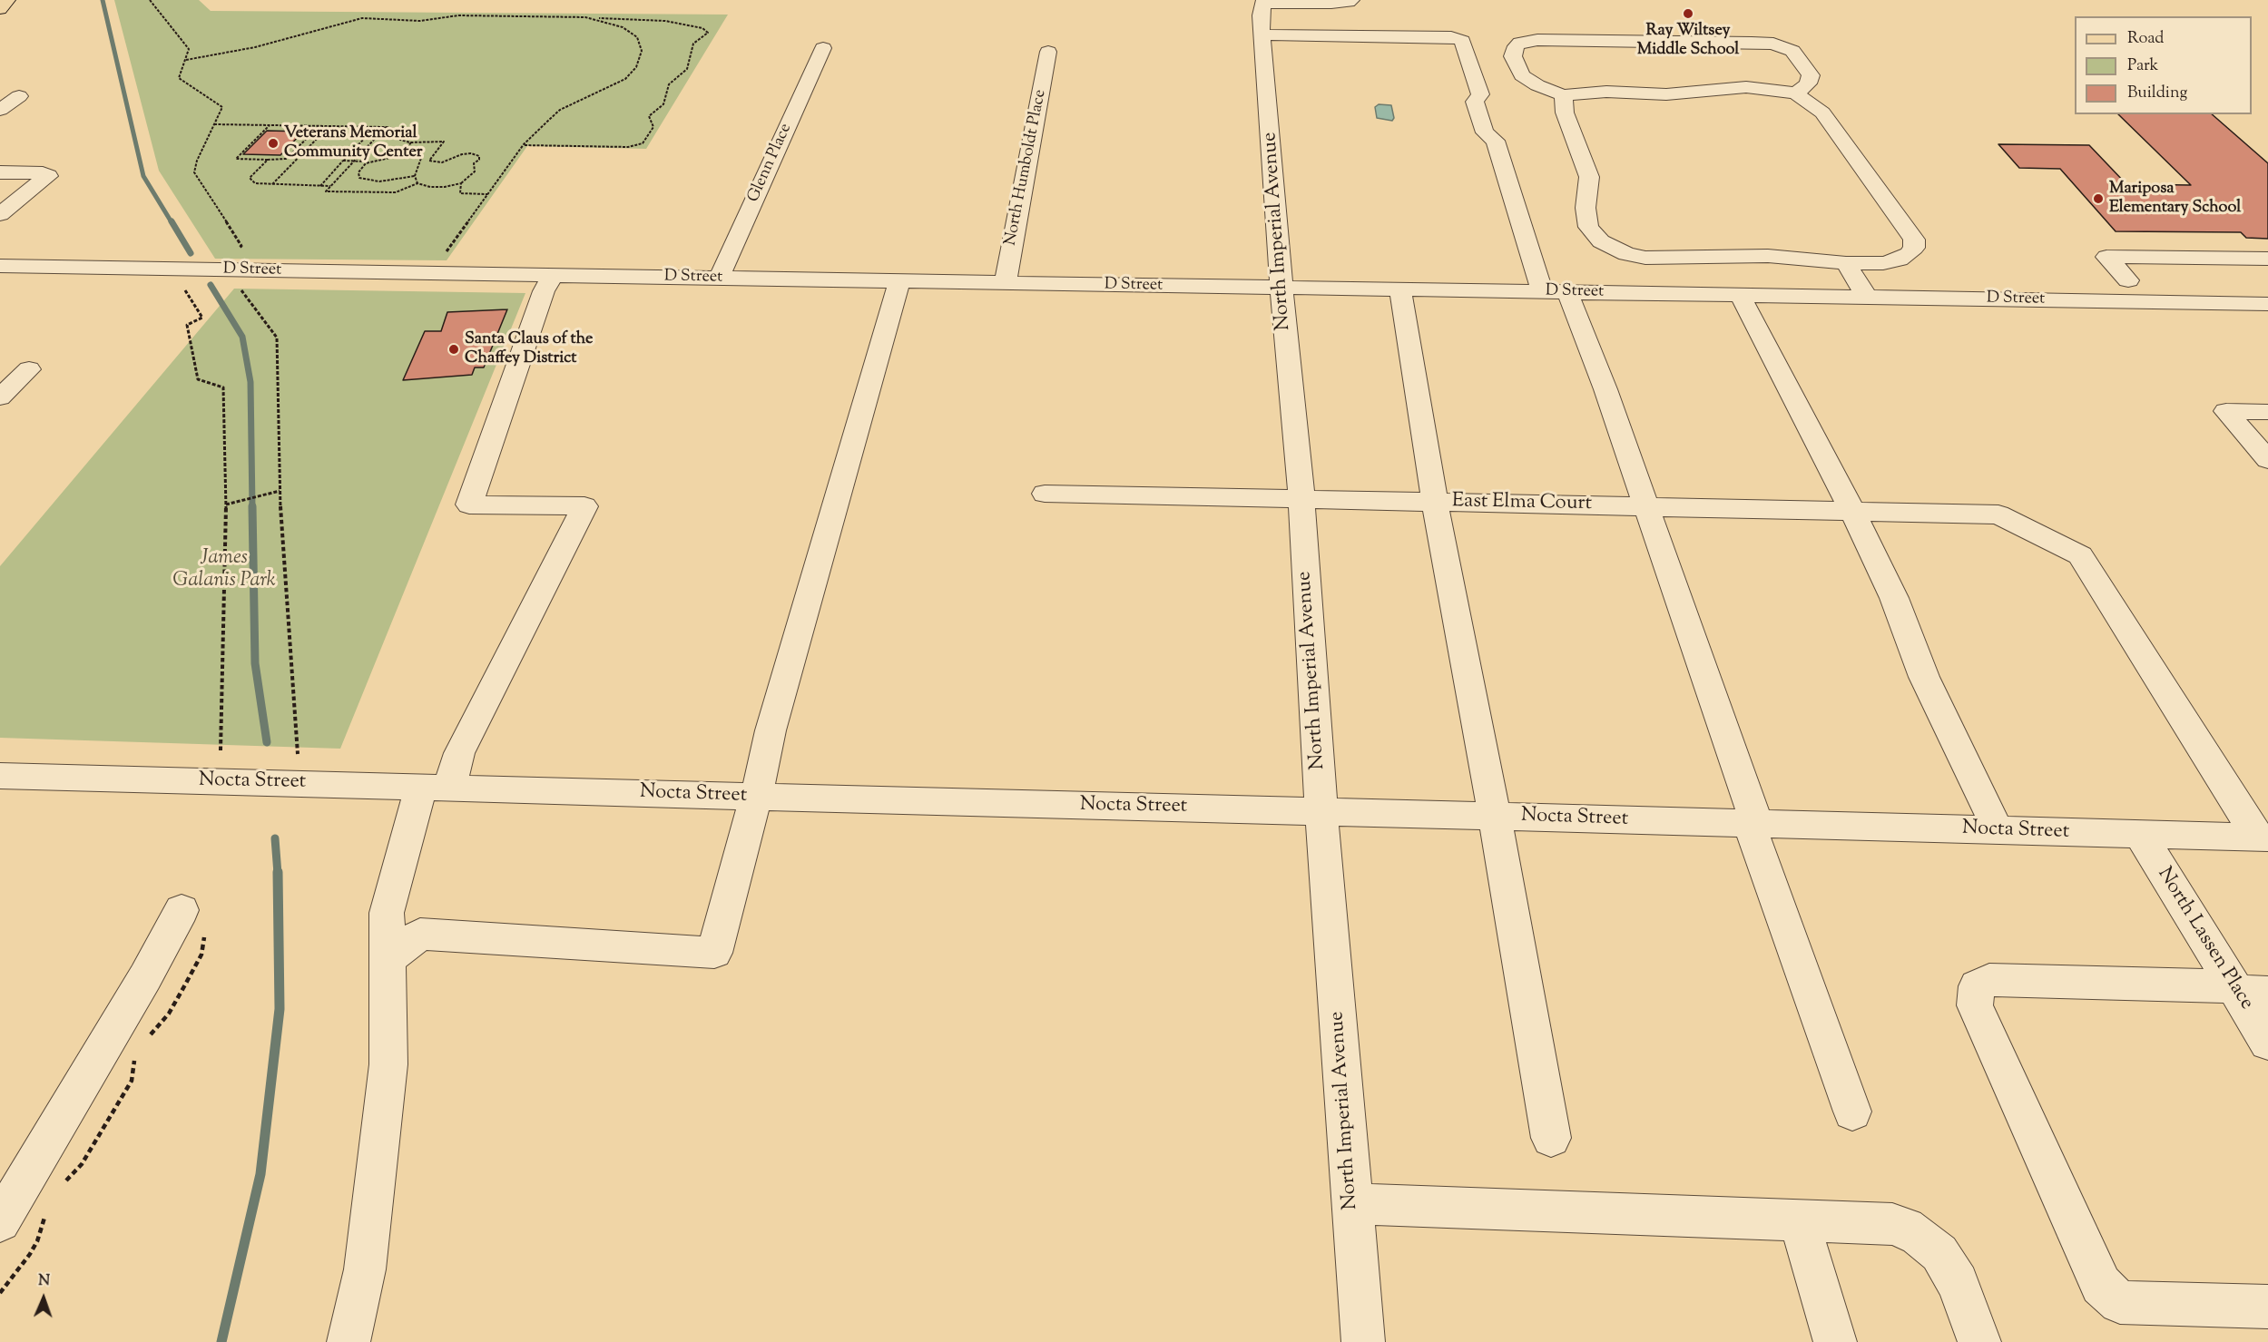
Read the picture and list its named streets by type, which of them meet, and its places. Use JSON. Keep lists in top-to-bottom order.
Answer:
{
  "streets": {
    "street": [
      "Glenn Place",
      "North Humboldt Place",
      "North Imperial Avenue",
      "D Street",
      "East Elma Court",
      "Nocta Street",
      "North Lassen Place"
    ]
  },
  "crossings": [
    ["Glenn Place", "D Street"],
    ["North Humboldt Place", "D Street"],
    ["North Imperial Avenue", "D Street"],
    ["North Imperial Avenue", "East Elma Court"],
    ["North Imperial Avenue", "Nocta Street"],
    ["East Elma Court", "Nocta Street"],
    ["Nocta Street", "North Lassen Place"]
  ],
  "parks": ["James Galanis Park"],
  "places": [
    "Ray Wiltsey Middle School",
    "Veterans Memorial Community Center",
    "Mariposa Elementary School",
    "Santa Claus of the Chaffey District"
  ],
  "legend": ["Road", "Park", "Building"],
  "north": "top"
}
